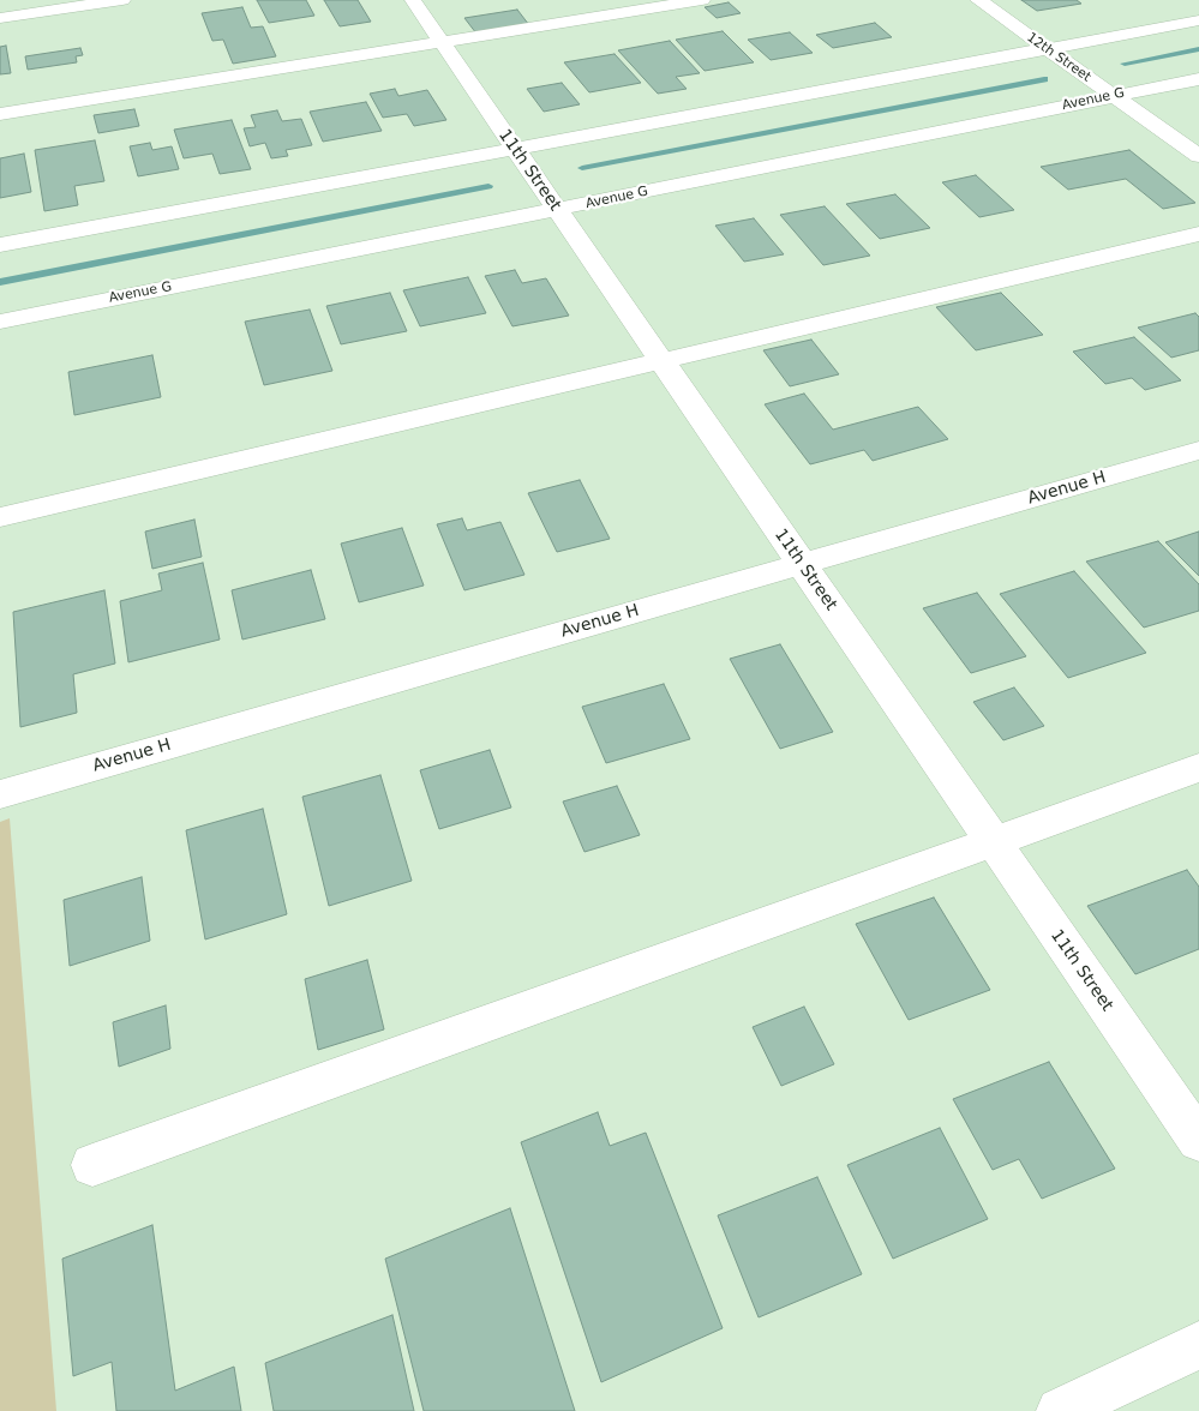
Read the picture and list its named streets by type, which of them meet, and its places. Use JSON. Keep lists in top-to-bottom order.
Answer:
{
  "streets": {
    "street": [
      "12th Street",
      "Avenue G",
      "11th Street",
      "Avenue H"
    ]
  },
  "crossings": [
    ["12th Street", "Avenue G"],
    ["Avenue G", "11th Street"],
    ["11th Street", "Avenue H"]
  ]
}
